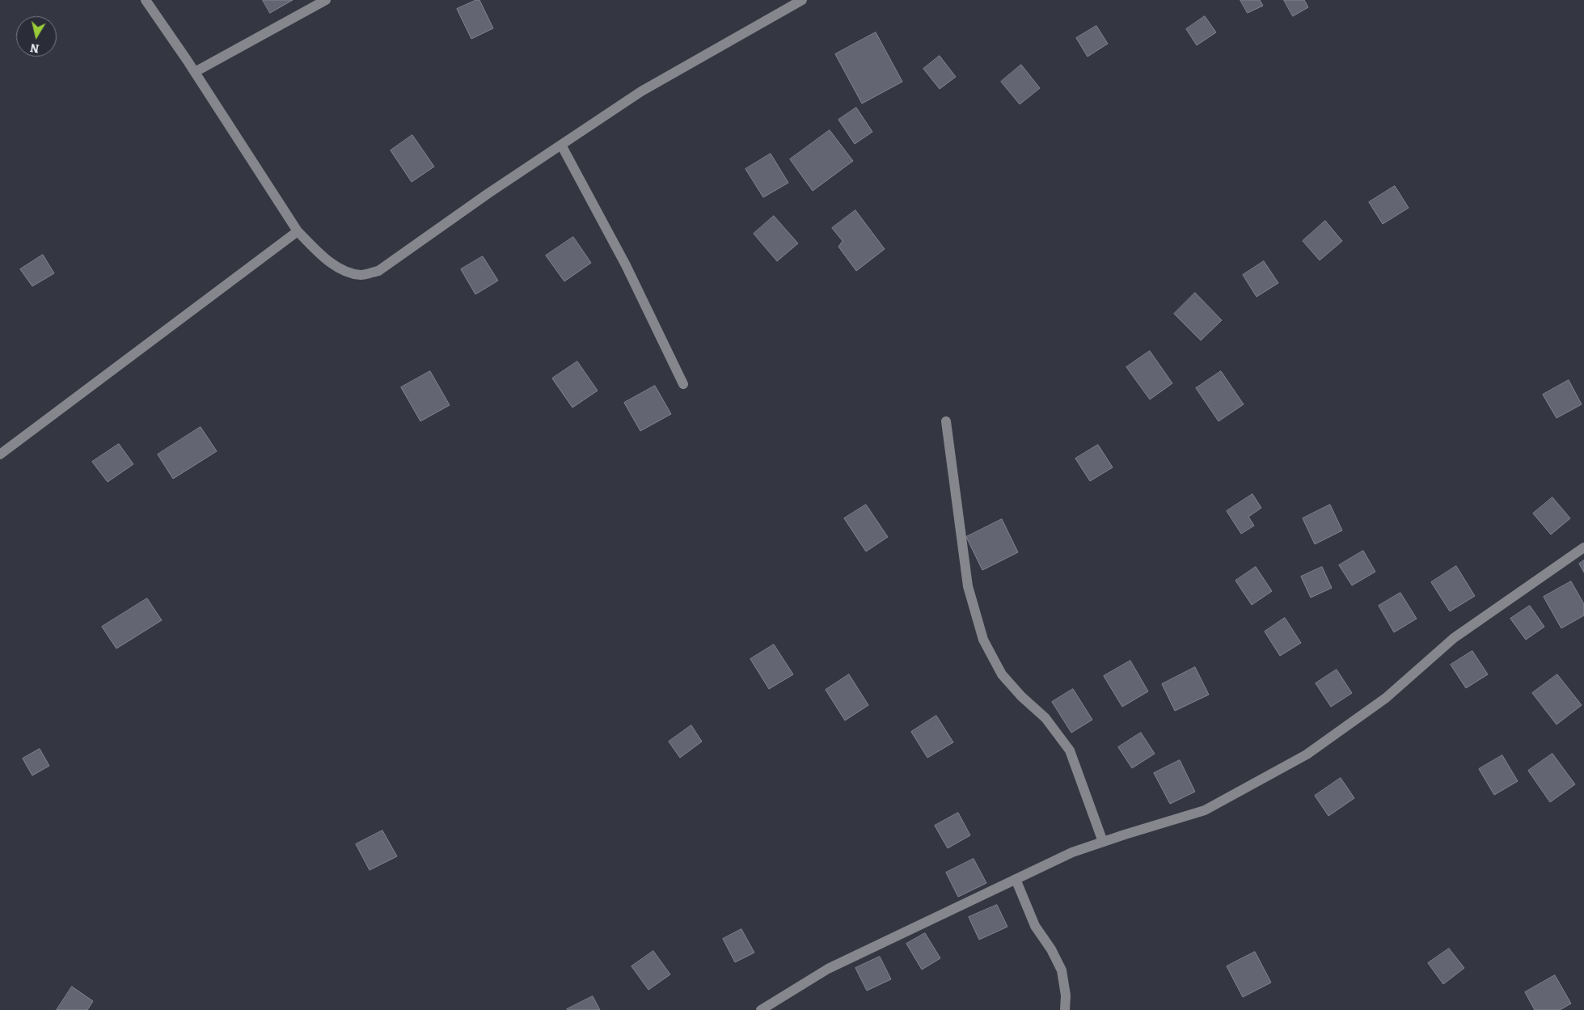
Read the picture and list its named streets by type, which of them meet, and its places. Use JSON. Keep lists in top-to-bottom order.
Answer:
{
  "north": "bottom"
}
